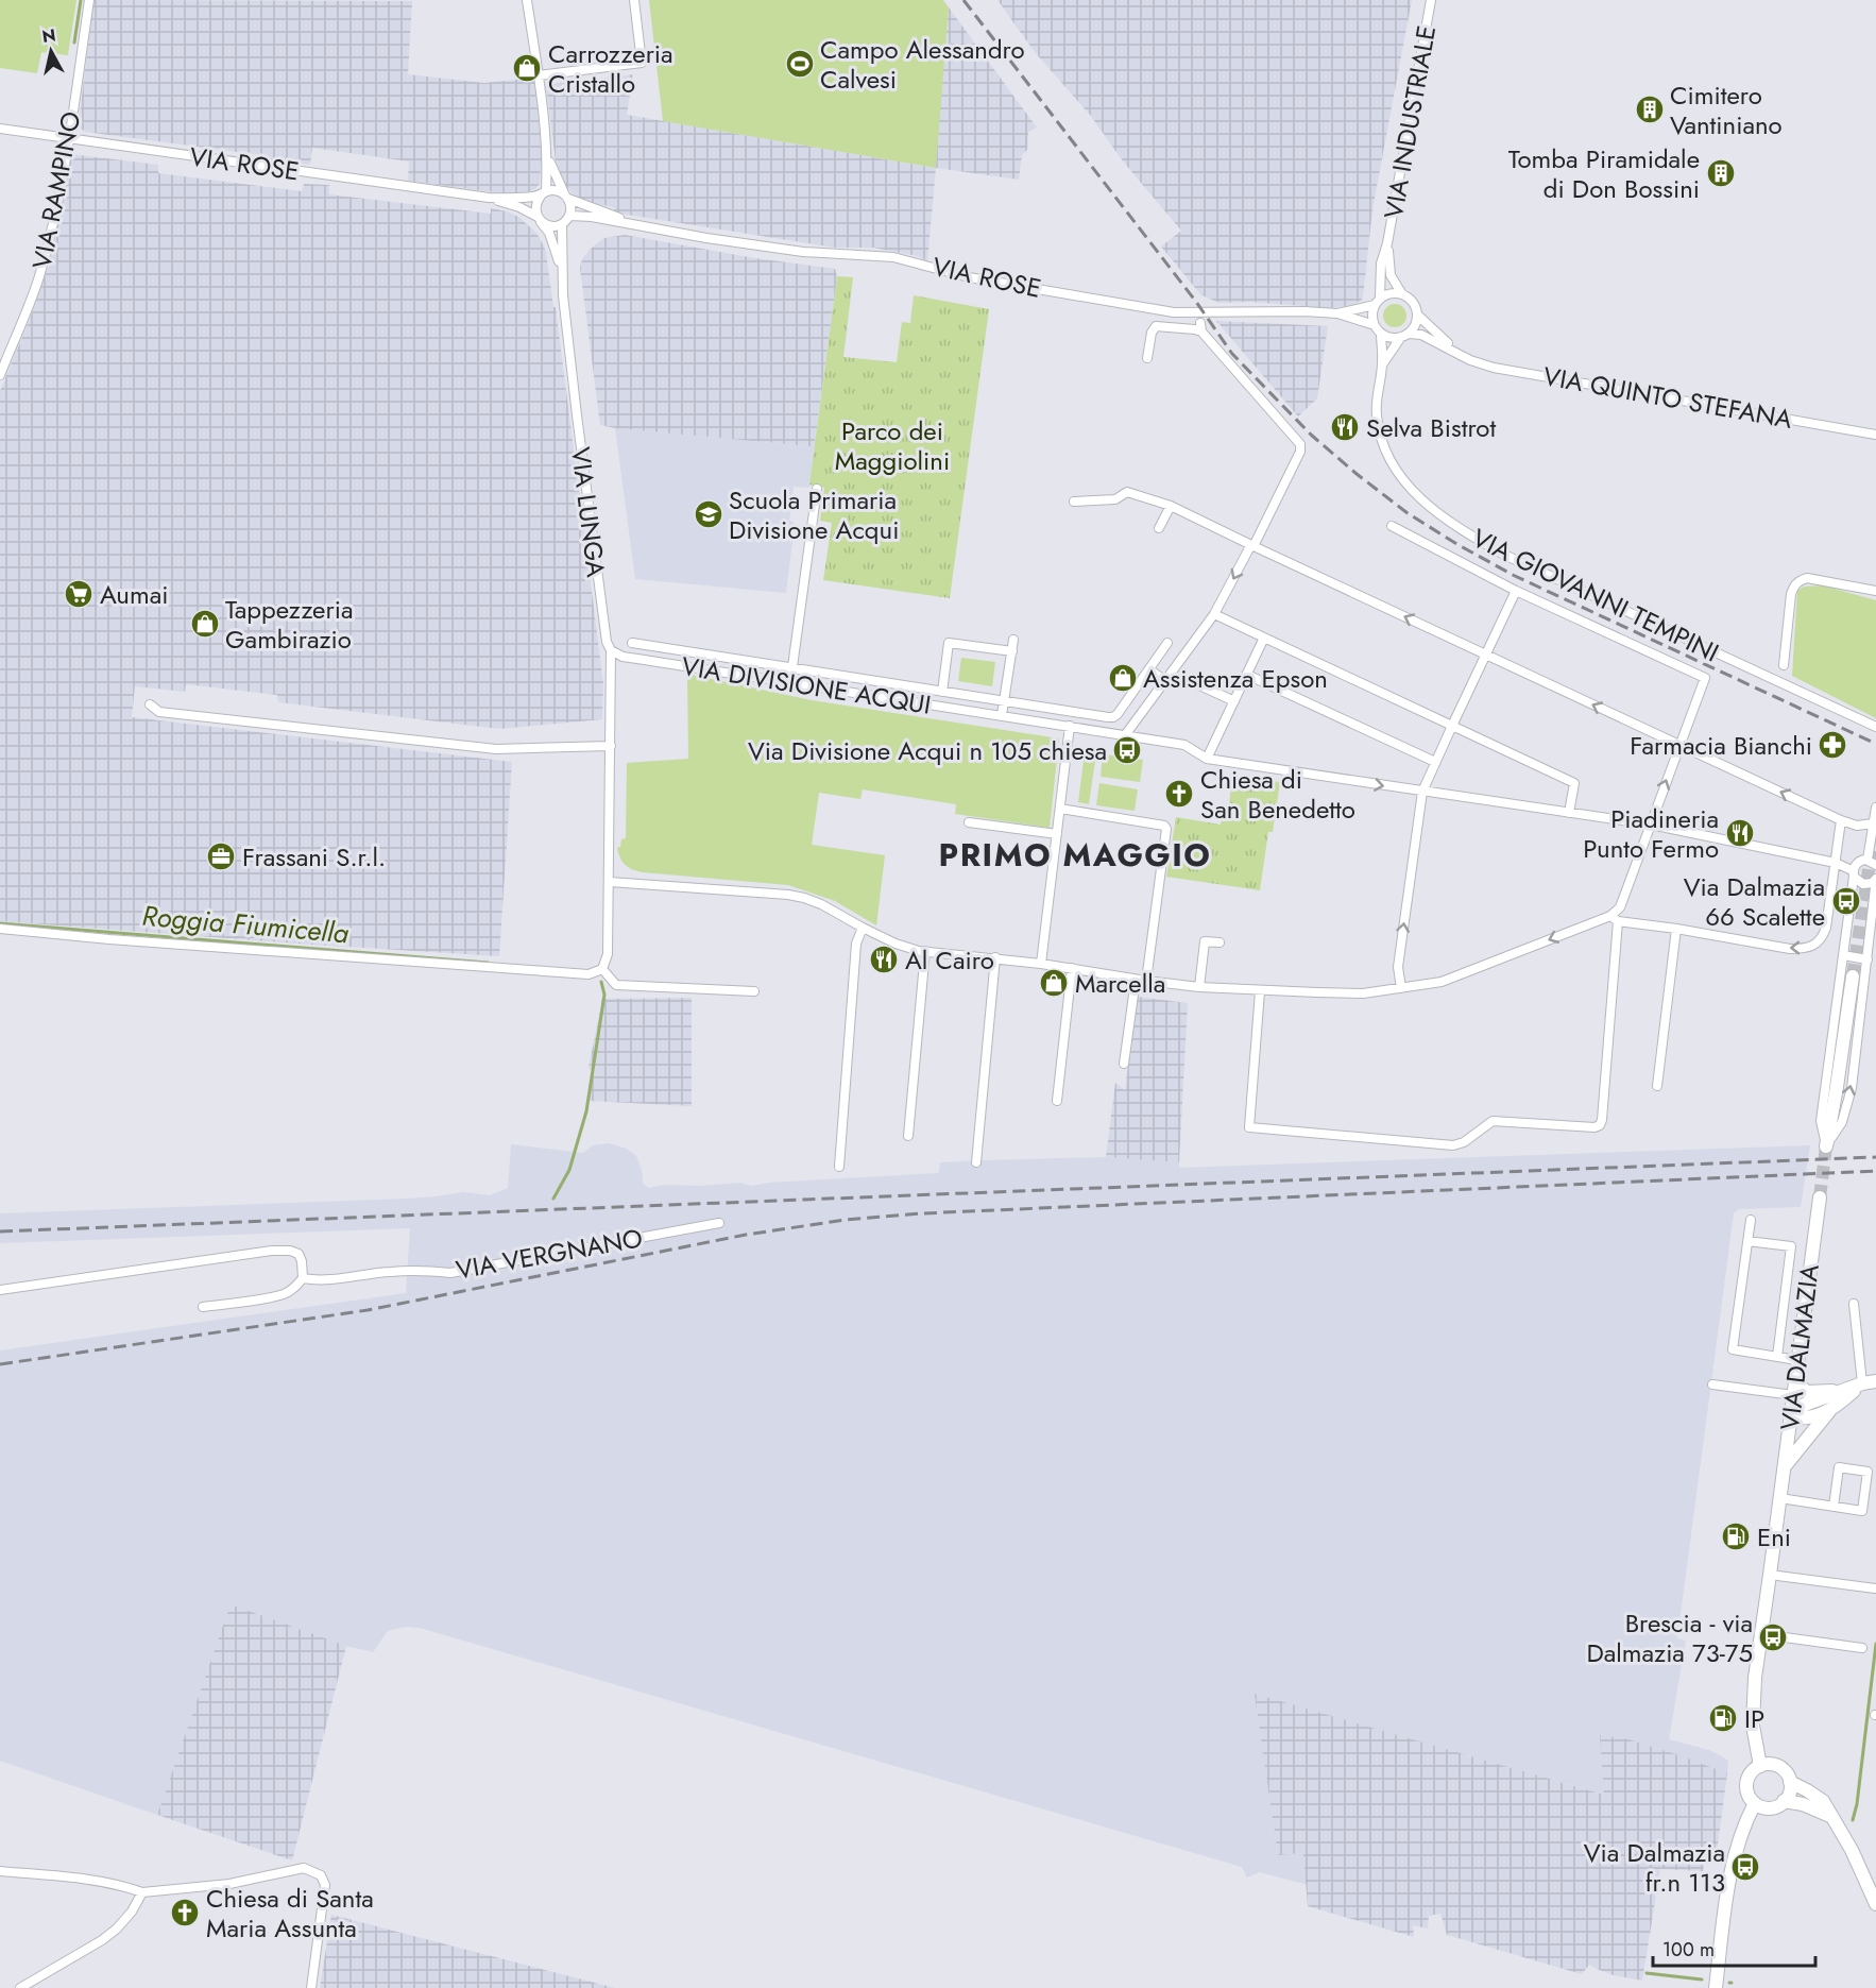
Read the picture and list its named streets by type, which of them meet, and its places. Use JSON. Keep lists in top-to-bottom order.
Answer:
{
  "streets": {
    "main road": ["VIA DALMAZIA"],
    "street": [
      "VIA INDUSTRIALE",
      "VIA ROSE",
      "VIA RAMPINO",
      "VIA QUINTO STEFANA",
      "VIA LUNGA",
      "VIA GIOVANNI TEMPINI",
      "VIA DIVISIONE ACQUI",
      "VIA VERGNANO"
    ]
  },
  "crossings": [
    ["VIA INDUSTRIALE", "VIA ROSE"],
    ["VIA INDUSTRIALE", "VIA QUINTO STEFANA"],
    ["VIA INDUSTRIALE", "VIA GIOVANNI TEMPINI"],
    ["VIA ROSE", "VIA RAMPINO"],
    ["VIA ROSE", "VIA QUINTO STEFANA"],
    ["VIA ROSE", "VIA LUNGA"],
    ["VIA ROSE", "VIA GIOVANNI TEMPINI"],
    ["VIA QUINTO STEFANA", "VIA GIOVANNI TEMPINI"],
    ["VIA LUNGA", "VIA DIVISIONE ACQUI"]
  ],
  "districts": ["PRIMO MAGGIO"],
  "water": ["Roggia Fiumicella"],
  "parks": ["Parco dei Maggiolini"],
  "places": {
    "sports": ["Campo Alessandro Calvesi"],
    "shop": [
      "Carrozzeria Cristallo",
      "Tappezzeria Gambirazio",
      "Assistenza Epson",
      "Marcella"
    ],
    "building": ["Cimitero Vantiniano", "Tomba Piramidale di Don Bossini"],
    "restaurant": ["Selva Bistrot", "Piadineria Punto Fermo", "Al Cairo"],
    "school or university": ["Scuola Primaria Divisione Acqui"],
    "supermarket": ["Aumai"],
    "pharmacy": ["Farmacia Bianchi"],
    "bus stop": [
      "Via Divisione Acqui n 105 chiesa",
      "Via Dalmazia 66 Scalette",
      "Brescia - via Dalmazia 73-75",
      "Via Dalmazia fr.n 113"
    ],
    "church": ["Chiesa di San Benedetto", "Chiesa di Santa Maria Assunta"],
    "office": ["Frassani S.r.l."],
    "fuel station": ["Eni", "IP"]
  },
  "scale_bar": "100 m",
  "north": "top"
}
